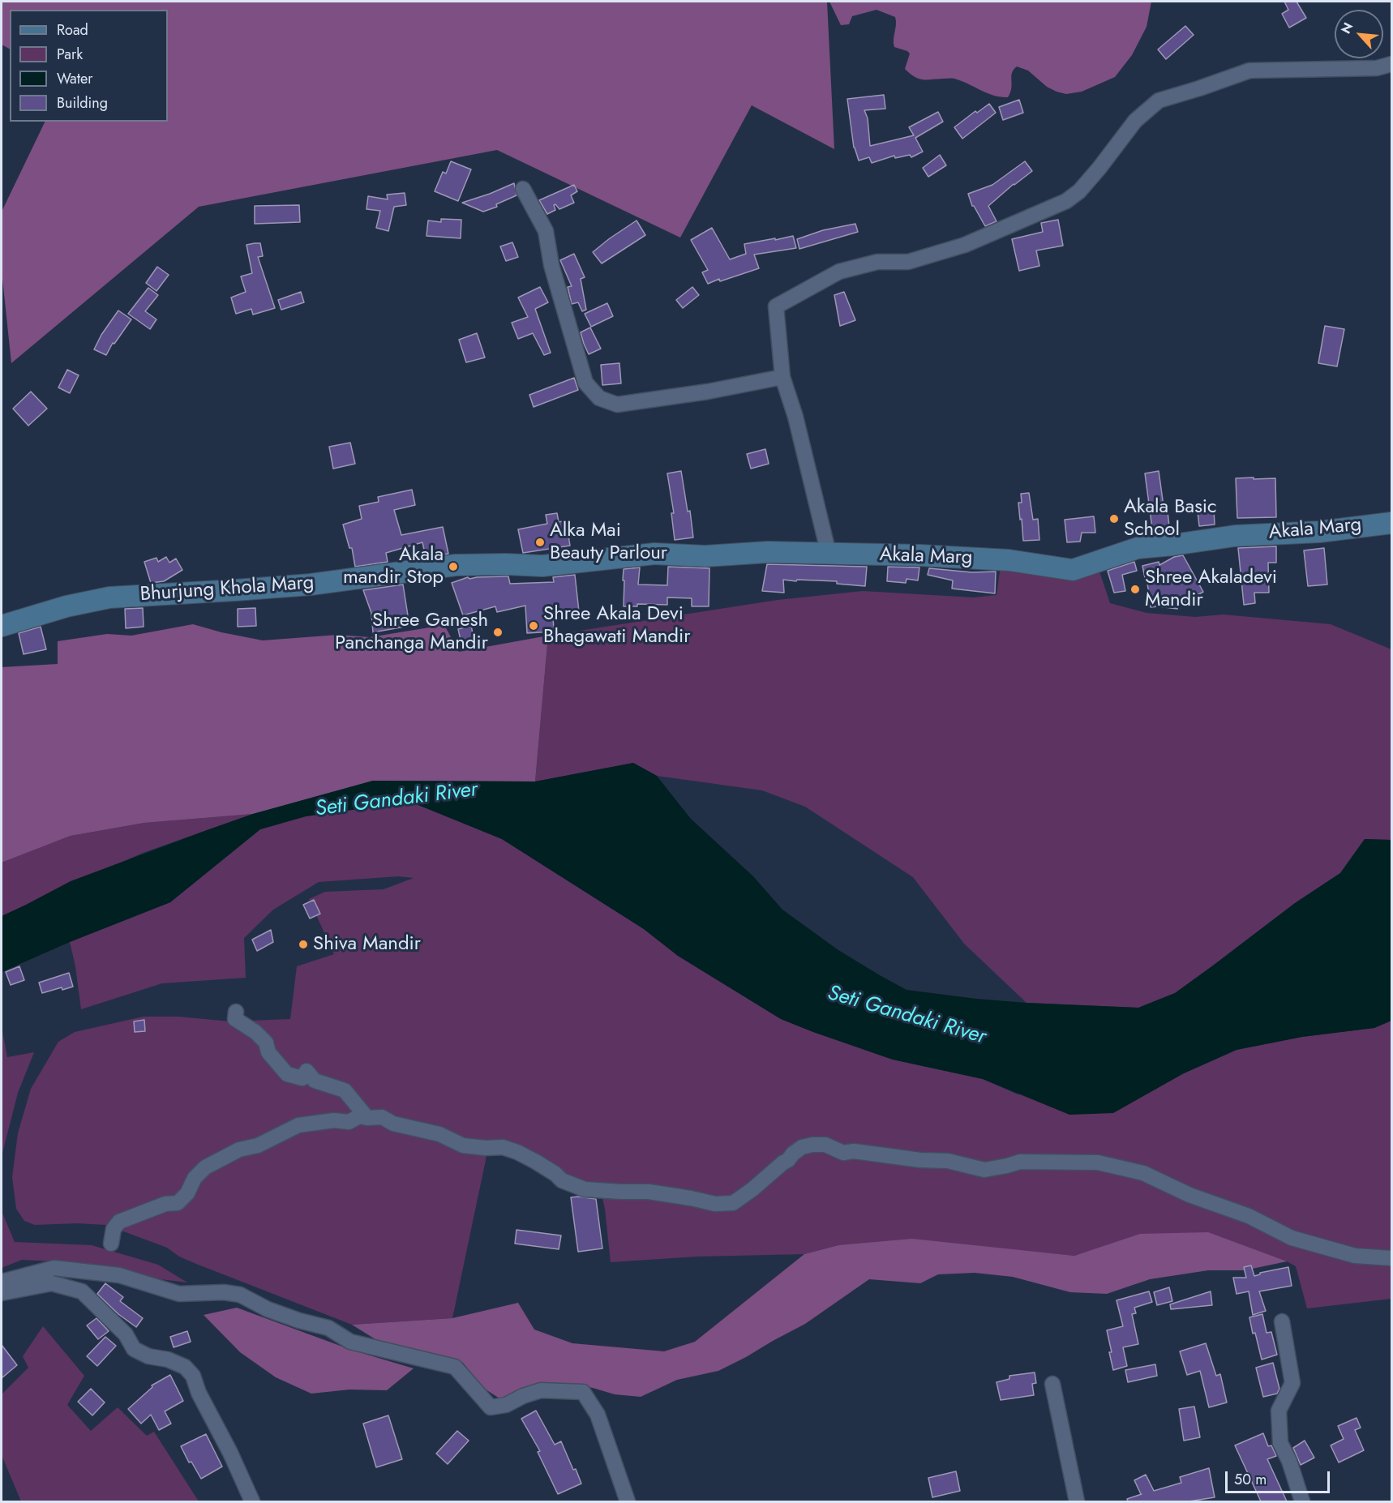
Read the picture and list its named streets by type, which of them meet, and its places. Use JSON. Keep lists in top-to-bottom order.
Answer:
{
  "streets": {
    "main road": ["Akala Marg", "Bhurjung Khola Marg"]
  },
  "crossings": [
    ["Akala Marg", "Bhurjung Khola Marg"]
  ],
  "water": ["Seti Gandaki River"],
  "places": [
    "Akala Basic School",
    "Alka Mai Beauty Parlour",
    "Akala mandir Stop",
    "Shree Akaladevi Mandir",
    "Shree Akala Devi Bhagawati Mandir",
    "Shree Ganesh Panchanga Mandir",
    "Shiva Mandir"
  ],
  "legend": [
    "Road",
    "Park",
    "Water",
    "Building"
  ],
  "scale_bar": "50 m",
  "north": "top left"
}
